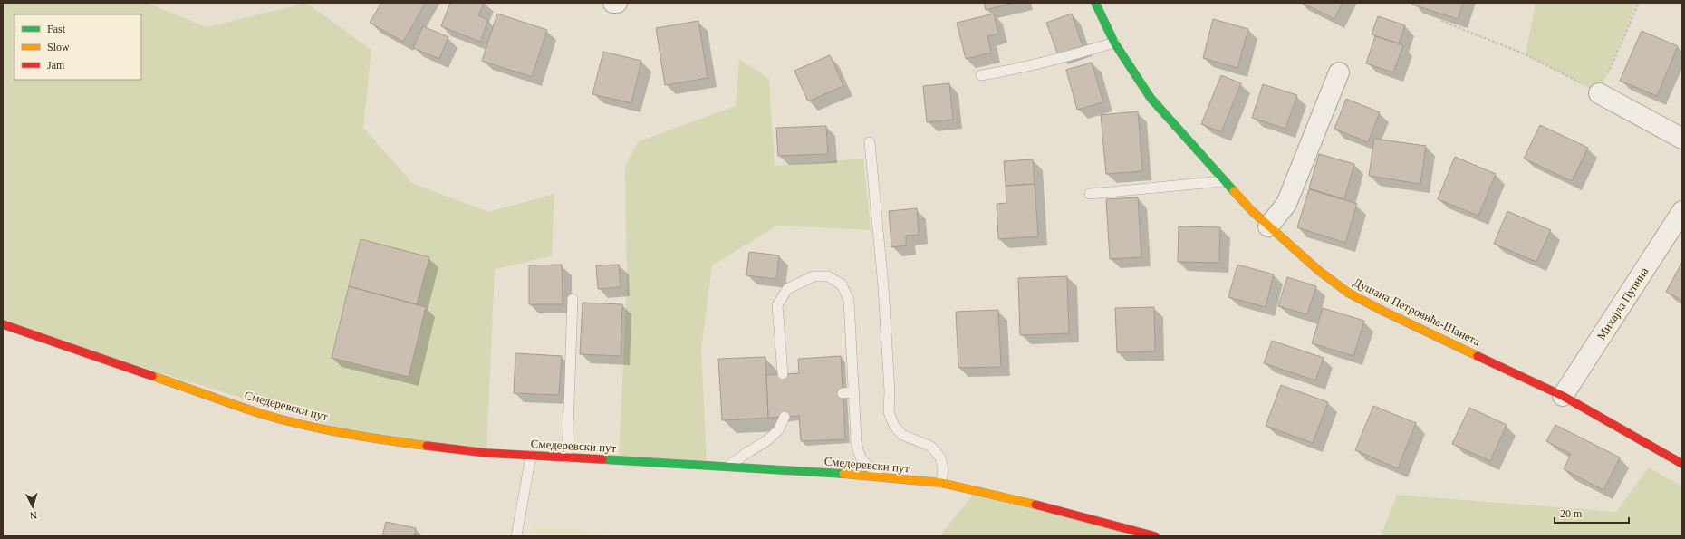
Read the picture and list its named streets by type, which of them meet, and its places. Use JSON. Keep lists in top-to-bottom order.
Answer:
{
  "streets": {
    "main road": ["Душана Петровића-Шанета", "Смедеревски пут"],
    "street": ["Михајла Пупина"]
  },
  "crossings": [
    ["Михајла Пупина", "Душана Петровића-Шанета"]
  ],
  "legend": ["Fast", "Slow", "Jam"],
  "scale_bar": "20 m",
  "north": "bottom"
}
